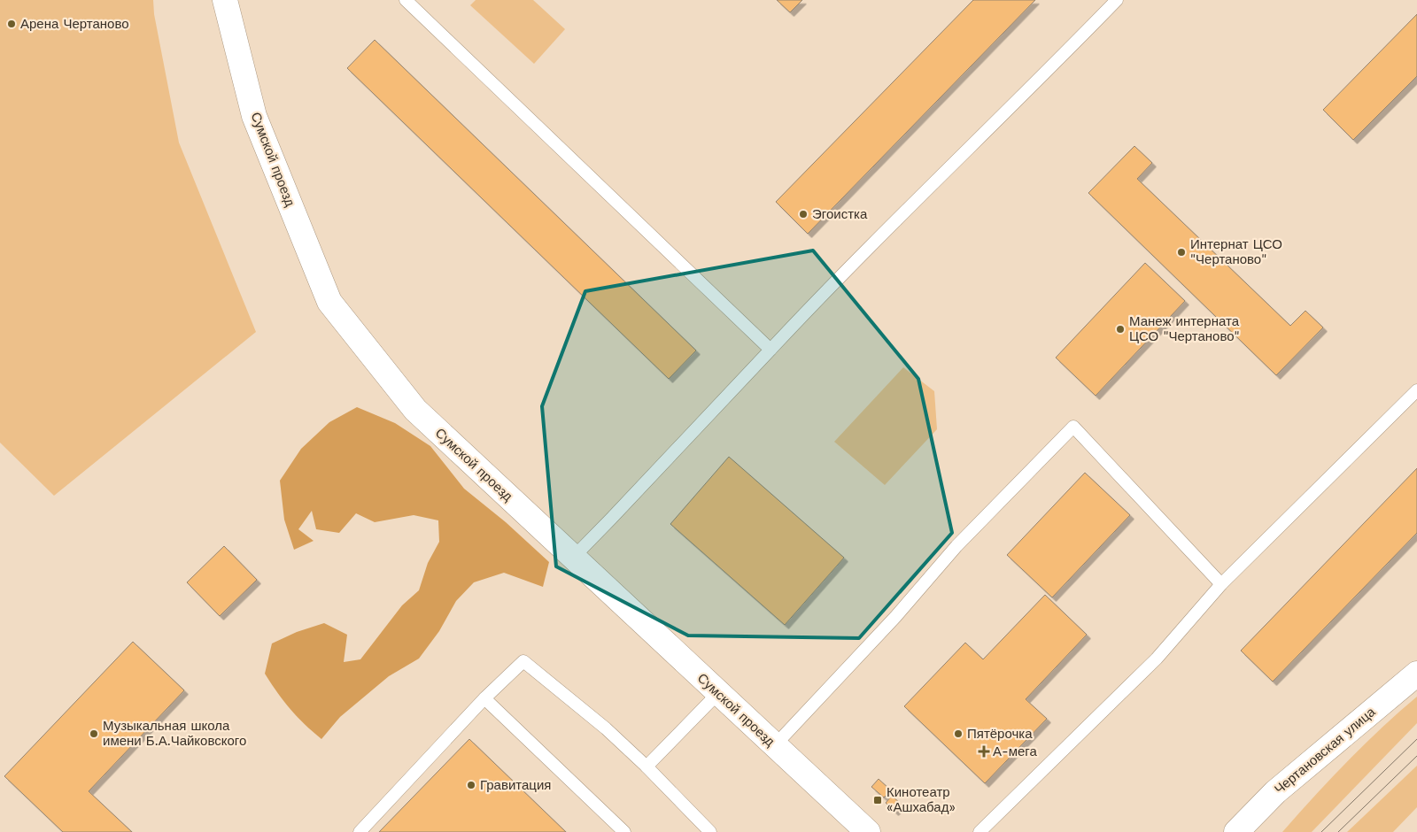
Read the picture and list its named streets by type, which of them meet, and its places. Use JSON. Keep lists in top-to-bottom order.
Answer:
{
  "streets": {
    "street": ["Сумской проезд", "Чертановская улица"]
  },
  "places": {
    "other": [
      "Арена Чертаново",
      "Эгоистка",
      "Интернат ЦСО \"Чертаново\"",
      "Манеж интерната ЦСО \"Чертаново\"",
      "Музыкальная школа имени Б.А.Чайковского",
      "Пятёрочка",
      "Гравитация"
    ],
    "health": ["А-мега"],
    "transit": ["Кинотеатр «Ашхабад»"]
  }
}
